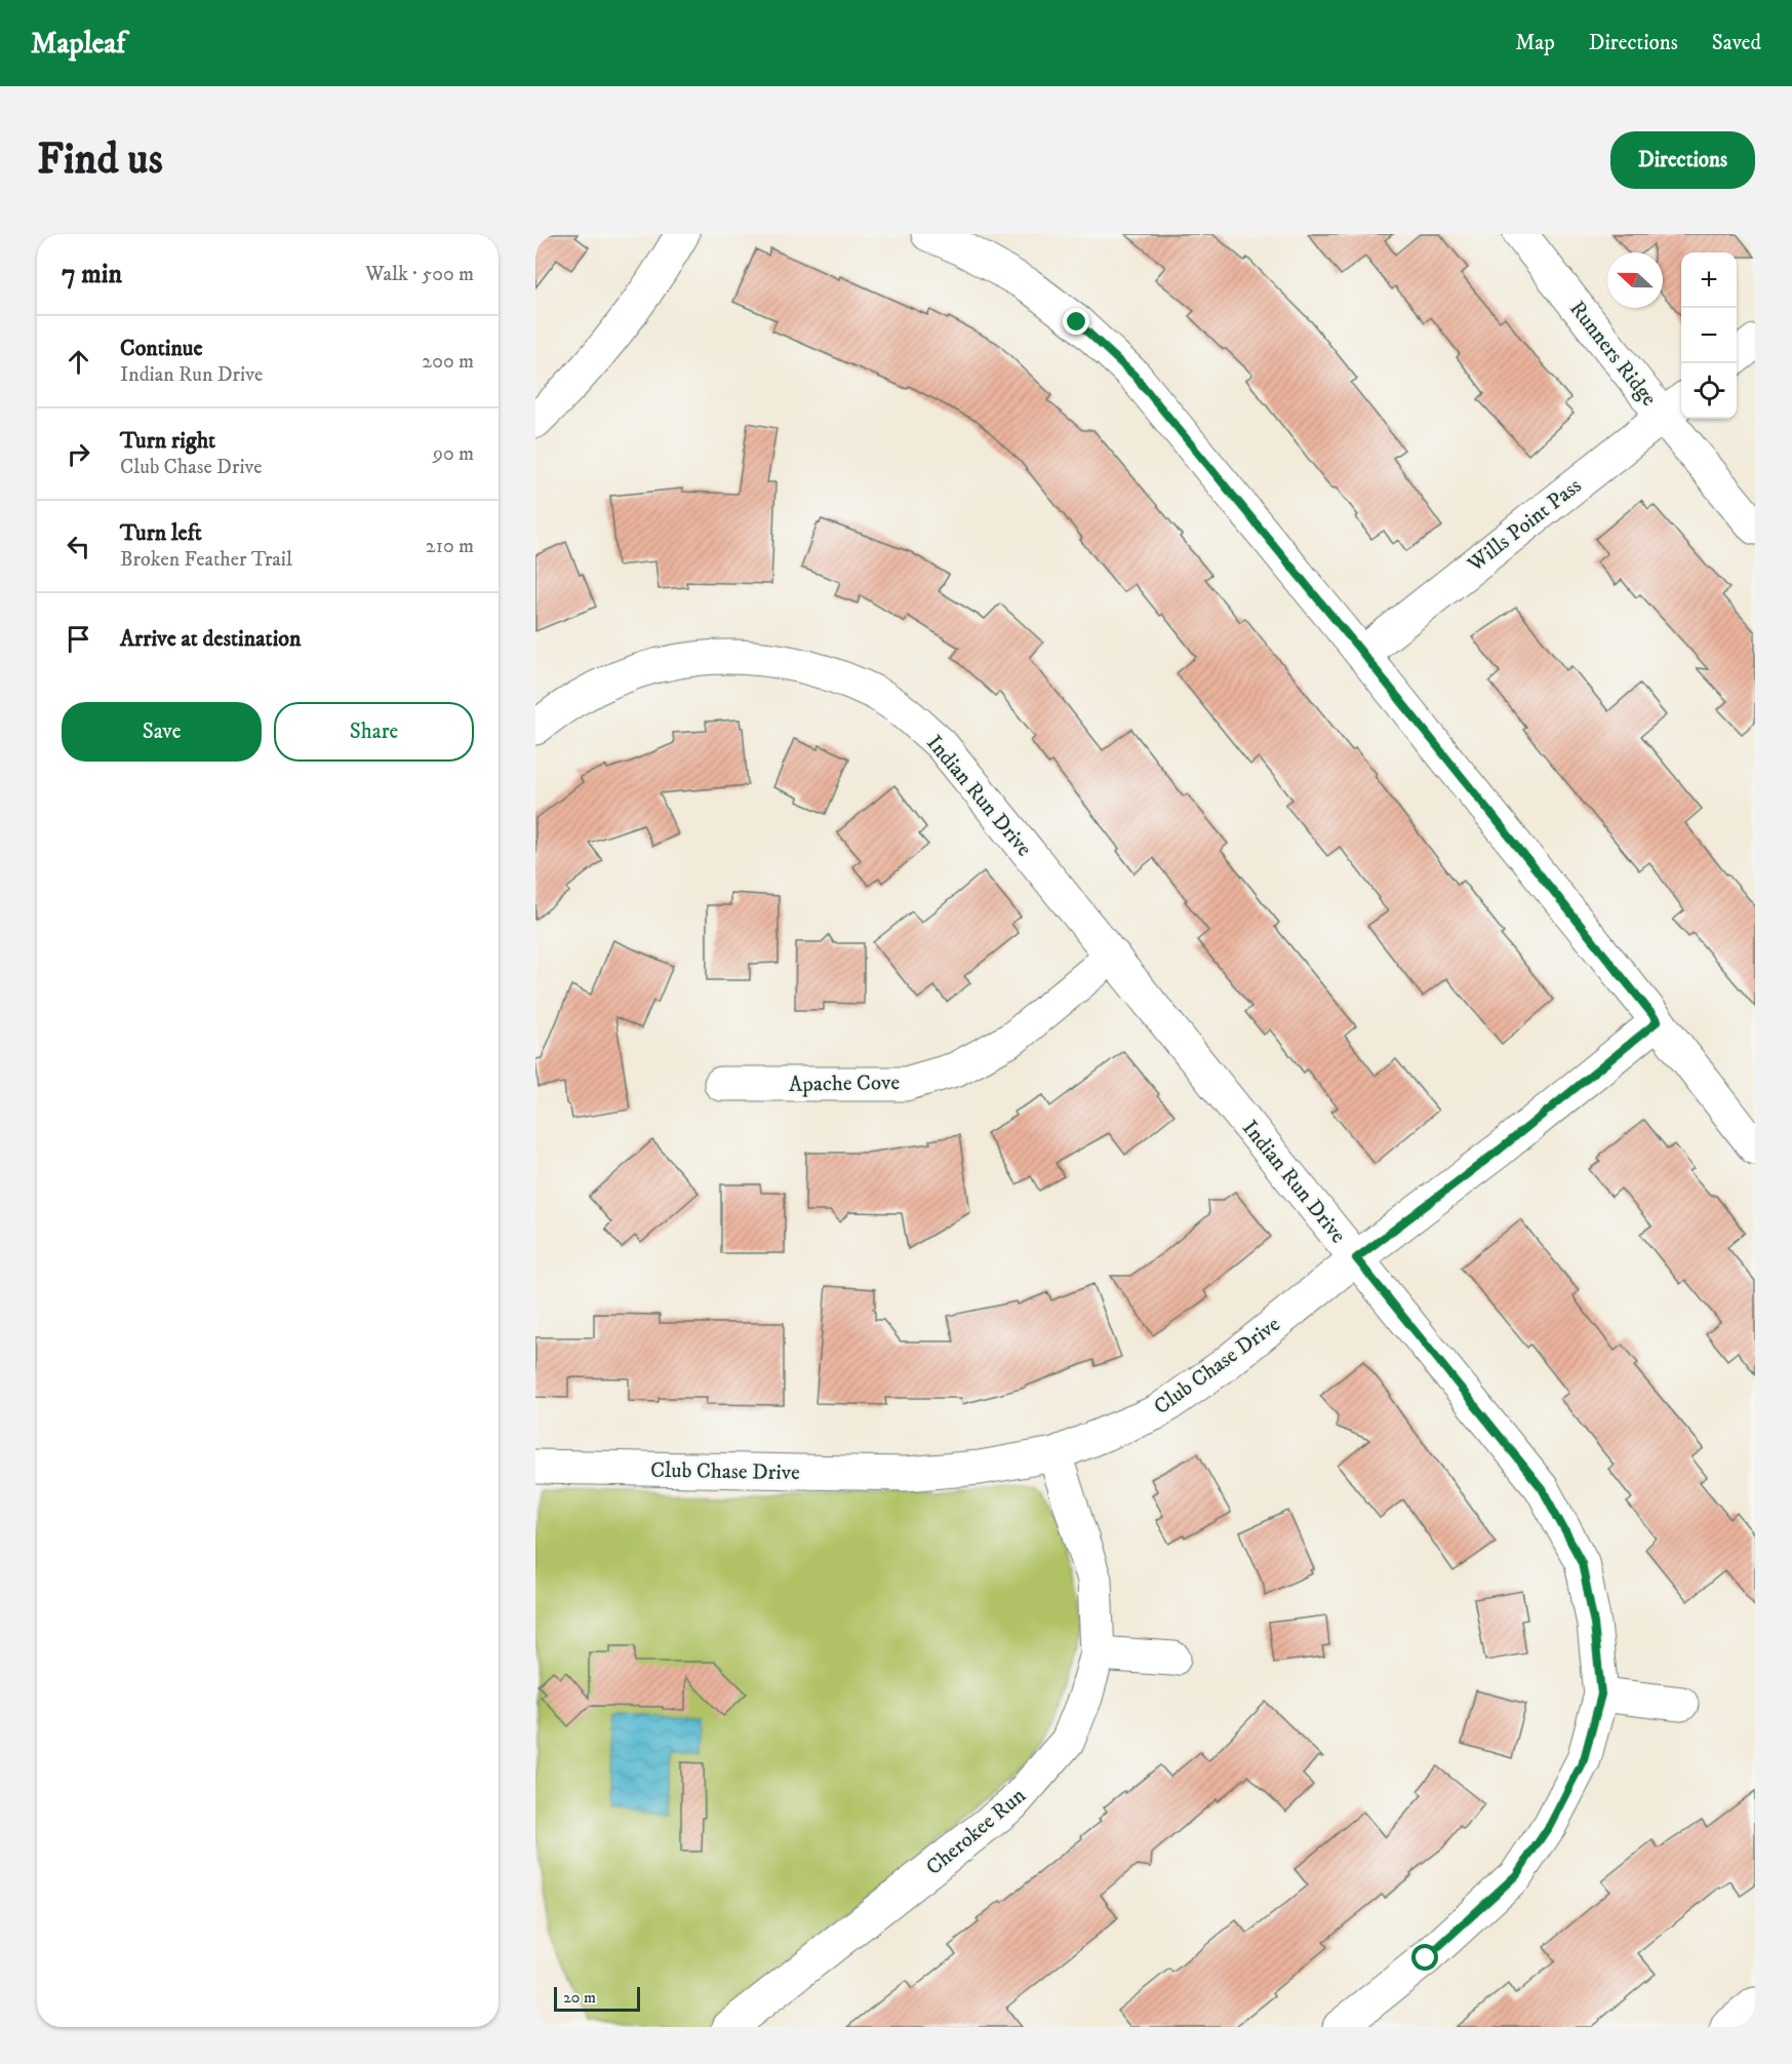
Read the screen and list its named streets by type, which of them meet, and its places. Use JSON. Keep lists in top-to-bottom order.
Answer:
{
  "streets": {
    "street": [
      "Runners Ridge",
      "Wills Point Pass",
      "Indian Run Drive",
      "Apache Cove",
      "Club Chase Drive",
      "Cherokee Run"
    ]
  },
  "crossings": [
    ["Runners Ridge", "Wills Point Pass"],
    ["Indian Run Drive", "Apache Cove"],
    ["Indian Run Drive", "Club Chase Drive"],
    ["Club Chase Drive", "Cherokee Run"]
  ],
  "scale_bar": "20 m",
  "north": "left",
  "page": {
    "header": "Mapleaf",
    "nav": ["Map", "Directions", "Saved"],
    "buttons": [
      "Directions",
      ["Save", "Share"]
    ],
    "title": "Find us",
    "heading": ["7 min", "Walk · 500 m"],
    "map_buttons": ["+", "−"],
    "list": [
      ["Continue", "Indian Run Drive", "200 m"],
      ["Turn right", "Club Chase Drive", "90 m"],
      ["Turn left", "Broken Feather Trail", "210 m"],
      "Arrive at destination"
    ],
    "scale": "20 m"
  }
}
